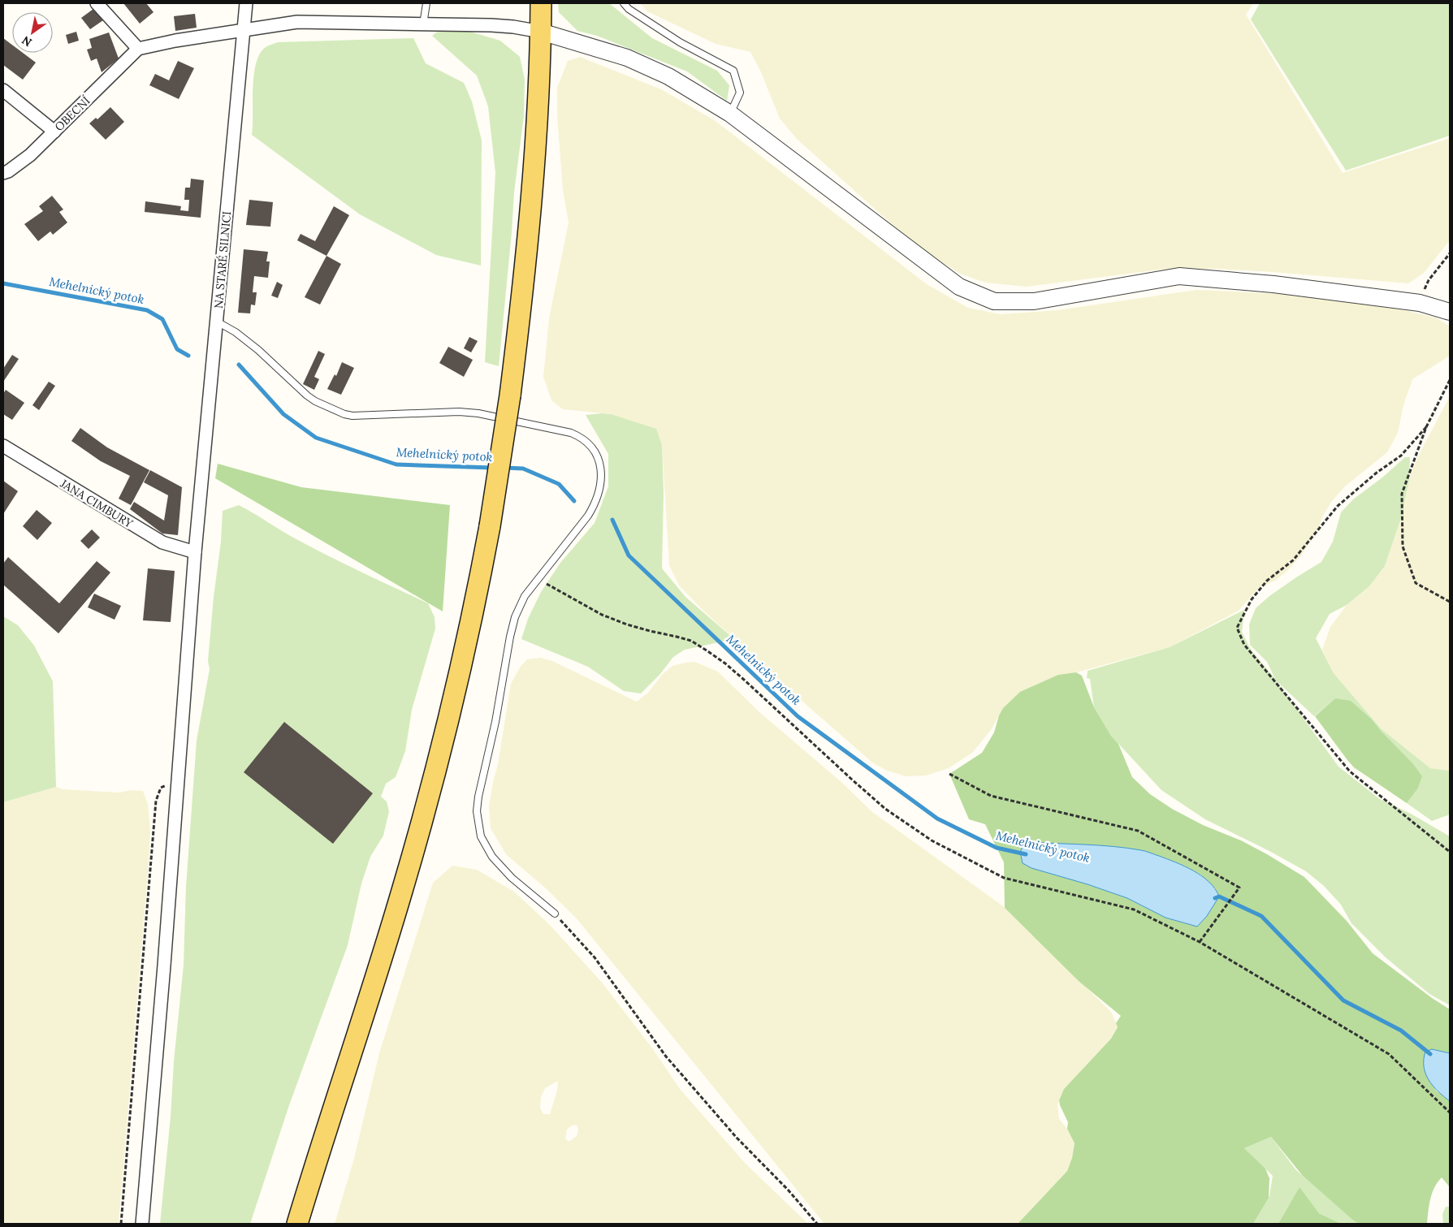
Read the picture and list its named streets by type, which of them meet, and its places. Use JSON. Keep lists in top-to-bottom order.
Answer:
{
  "streets": {
    "street": ["OBECNÍ", "NA STARÉ SILNICI", "JANA CIMBURY"]
  },
  "water": ["Mehelnický potok"],
  "north": "bottom left"
}
